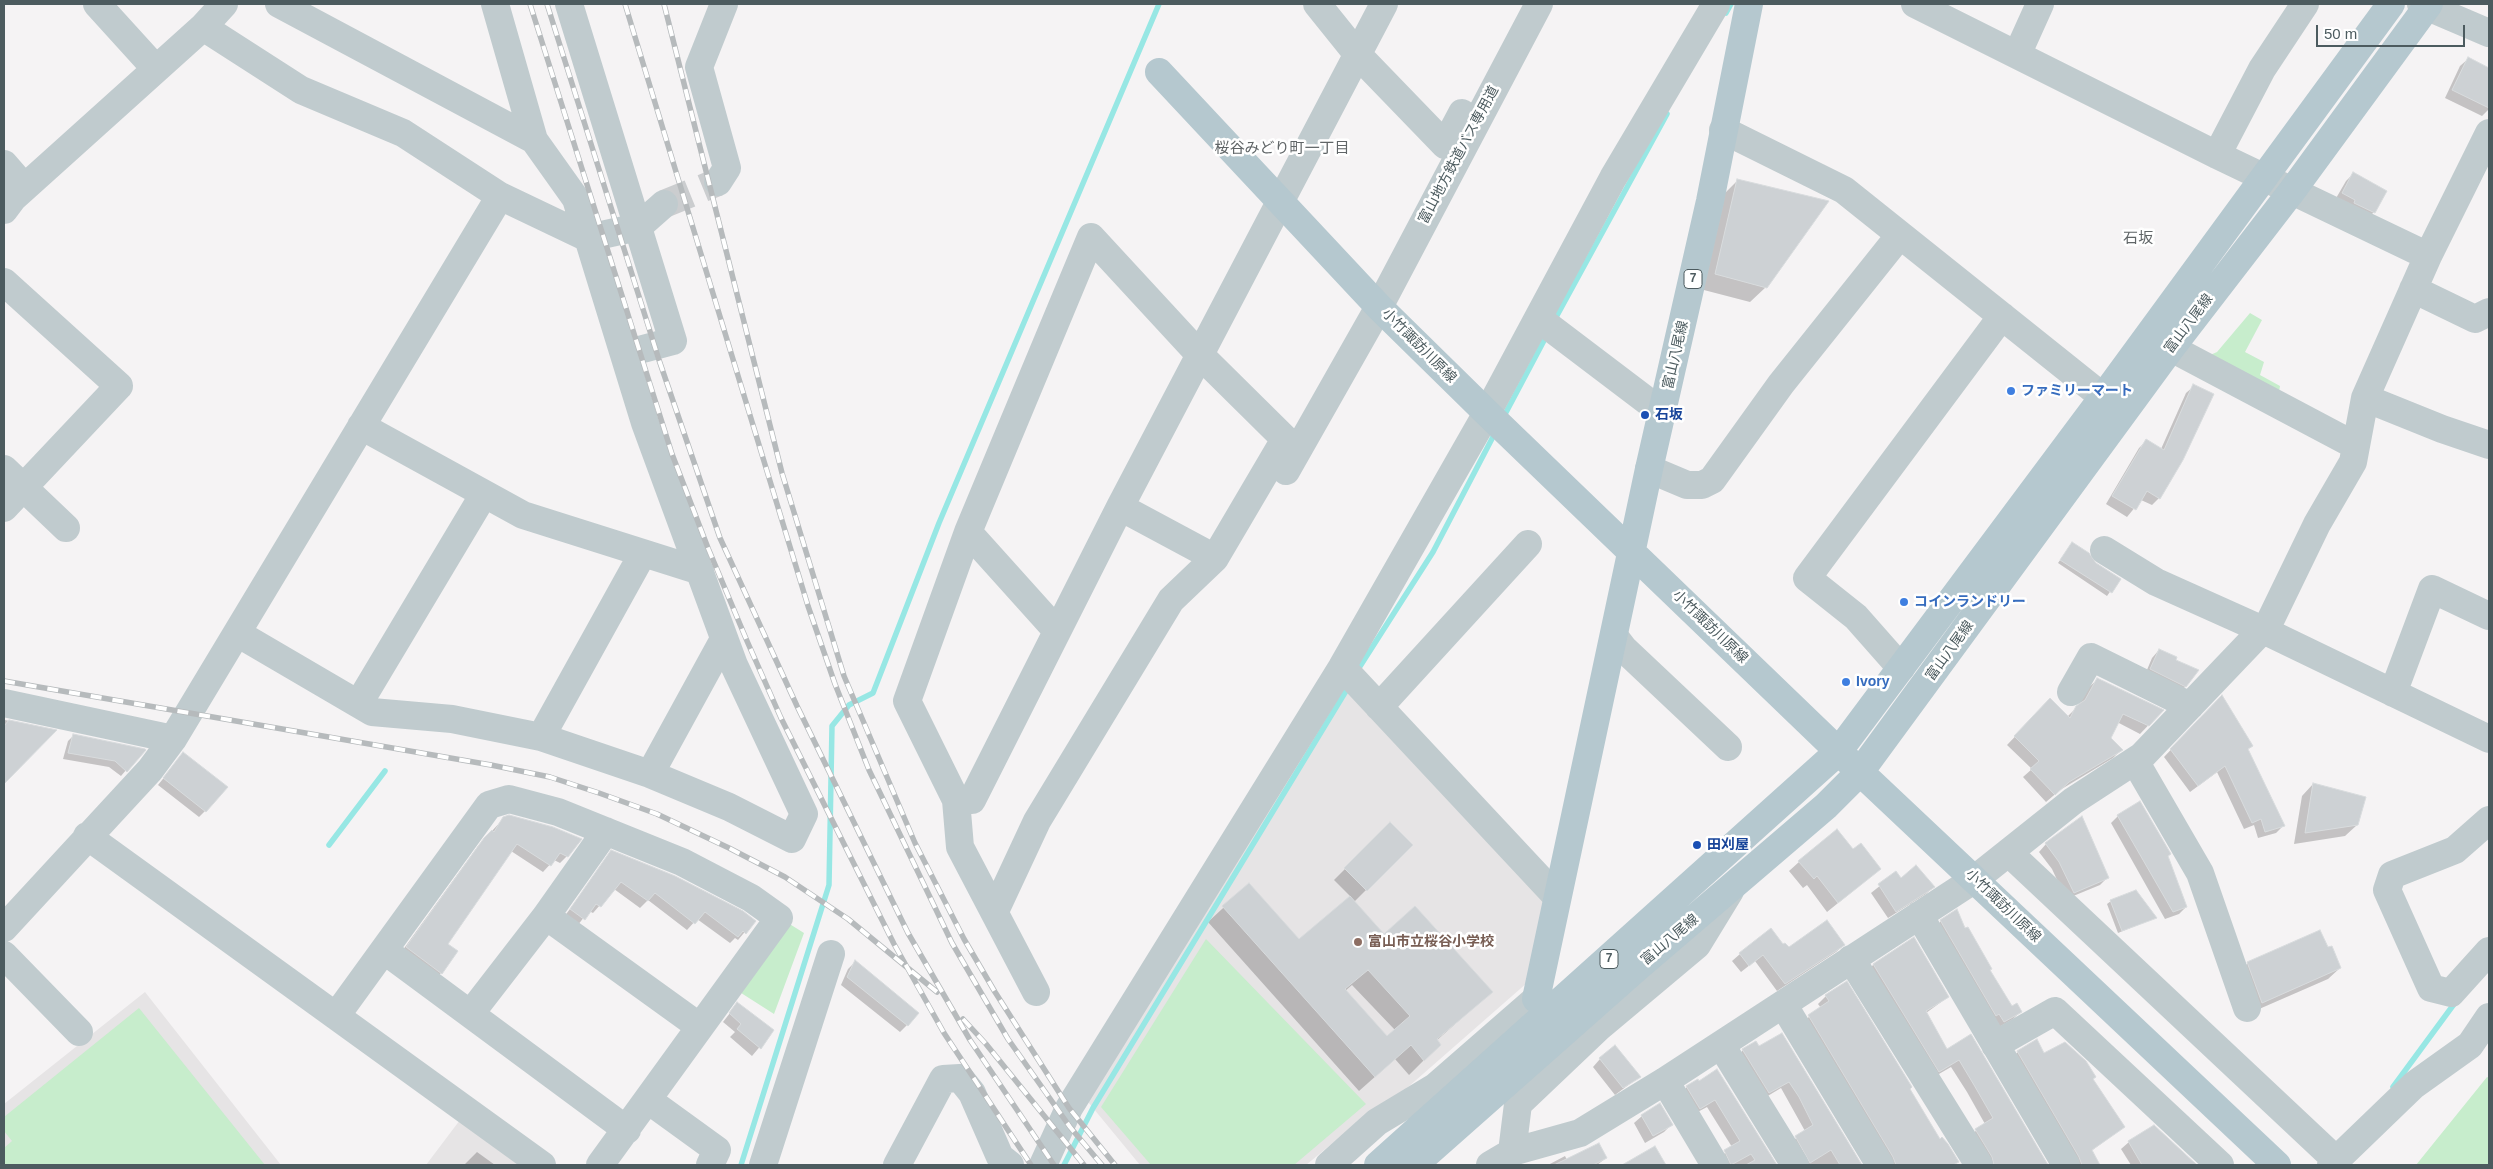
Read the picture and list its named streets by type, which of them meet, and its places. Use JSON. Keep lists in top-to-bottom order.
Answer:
{
  "streets": {
    "main road": ["7", "富山八尾線", "小竹諏訪川原線"],
    "street": ["富山地方鉄道バス専用道"]
  },
  "crossings": [
    ["富山地方鉄道バス専用道", "小竹諏訪川原線"],
    ["富山八尾線", "小竹諏訪川原線"]
  ],
  "districts": ["桜谷みどり町一丁目", "石坂"],
  "places": [
    "ファミリーマート",
    "石坂",
    "コインランドリー",
    "Ivory",
    "田刈屋",
    "富山市立桜谷小学校"
  ],
  "scale_bar": "50 m"
}
